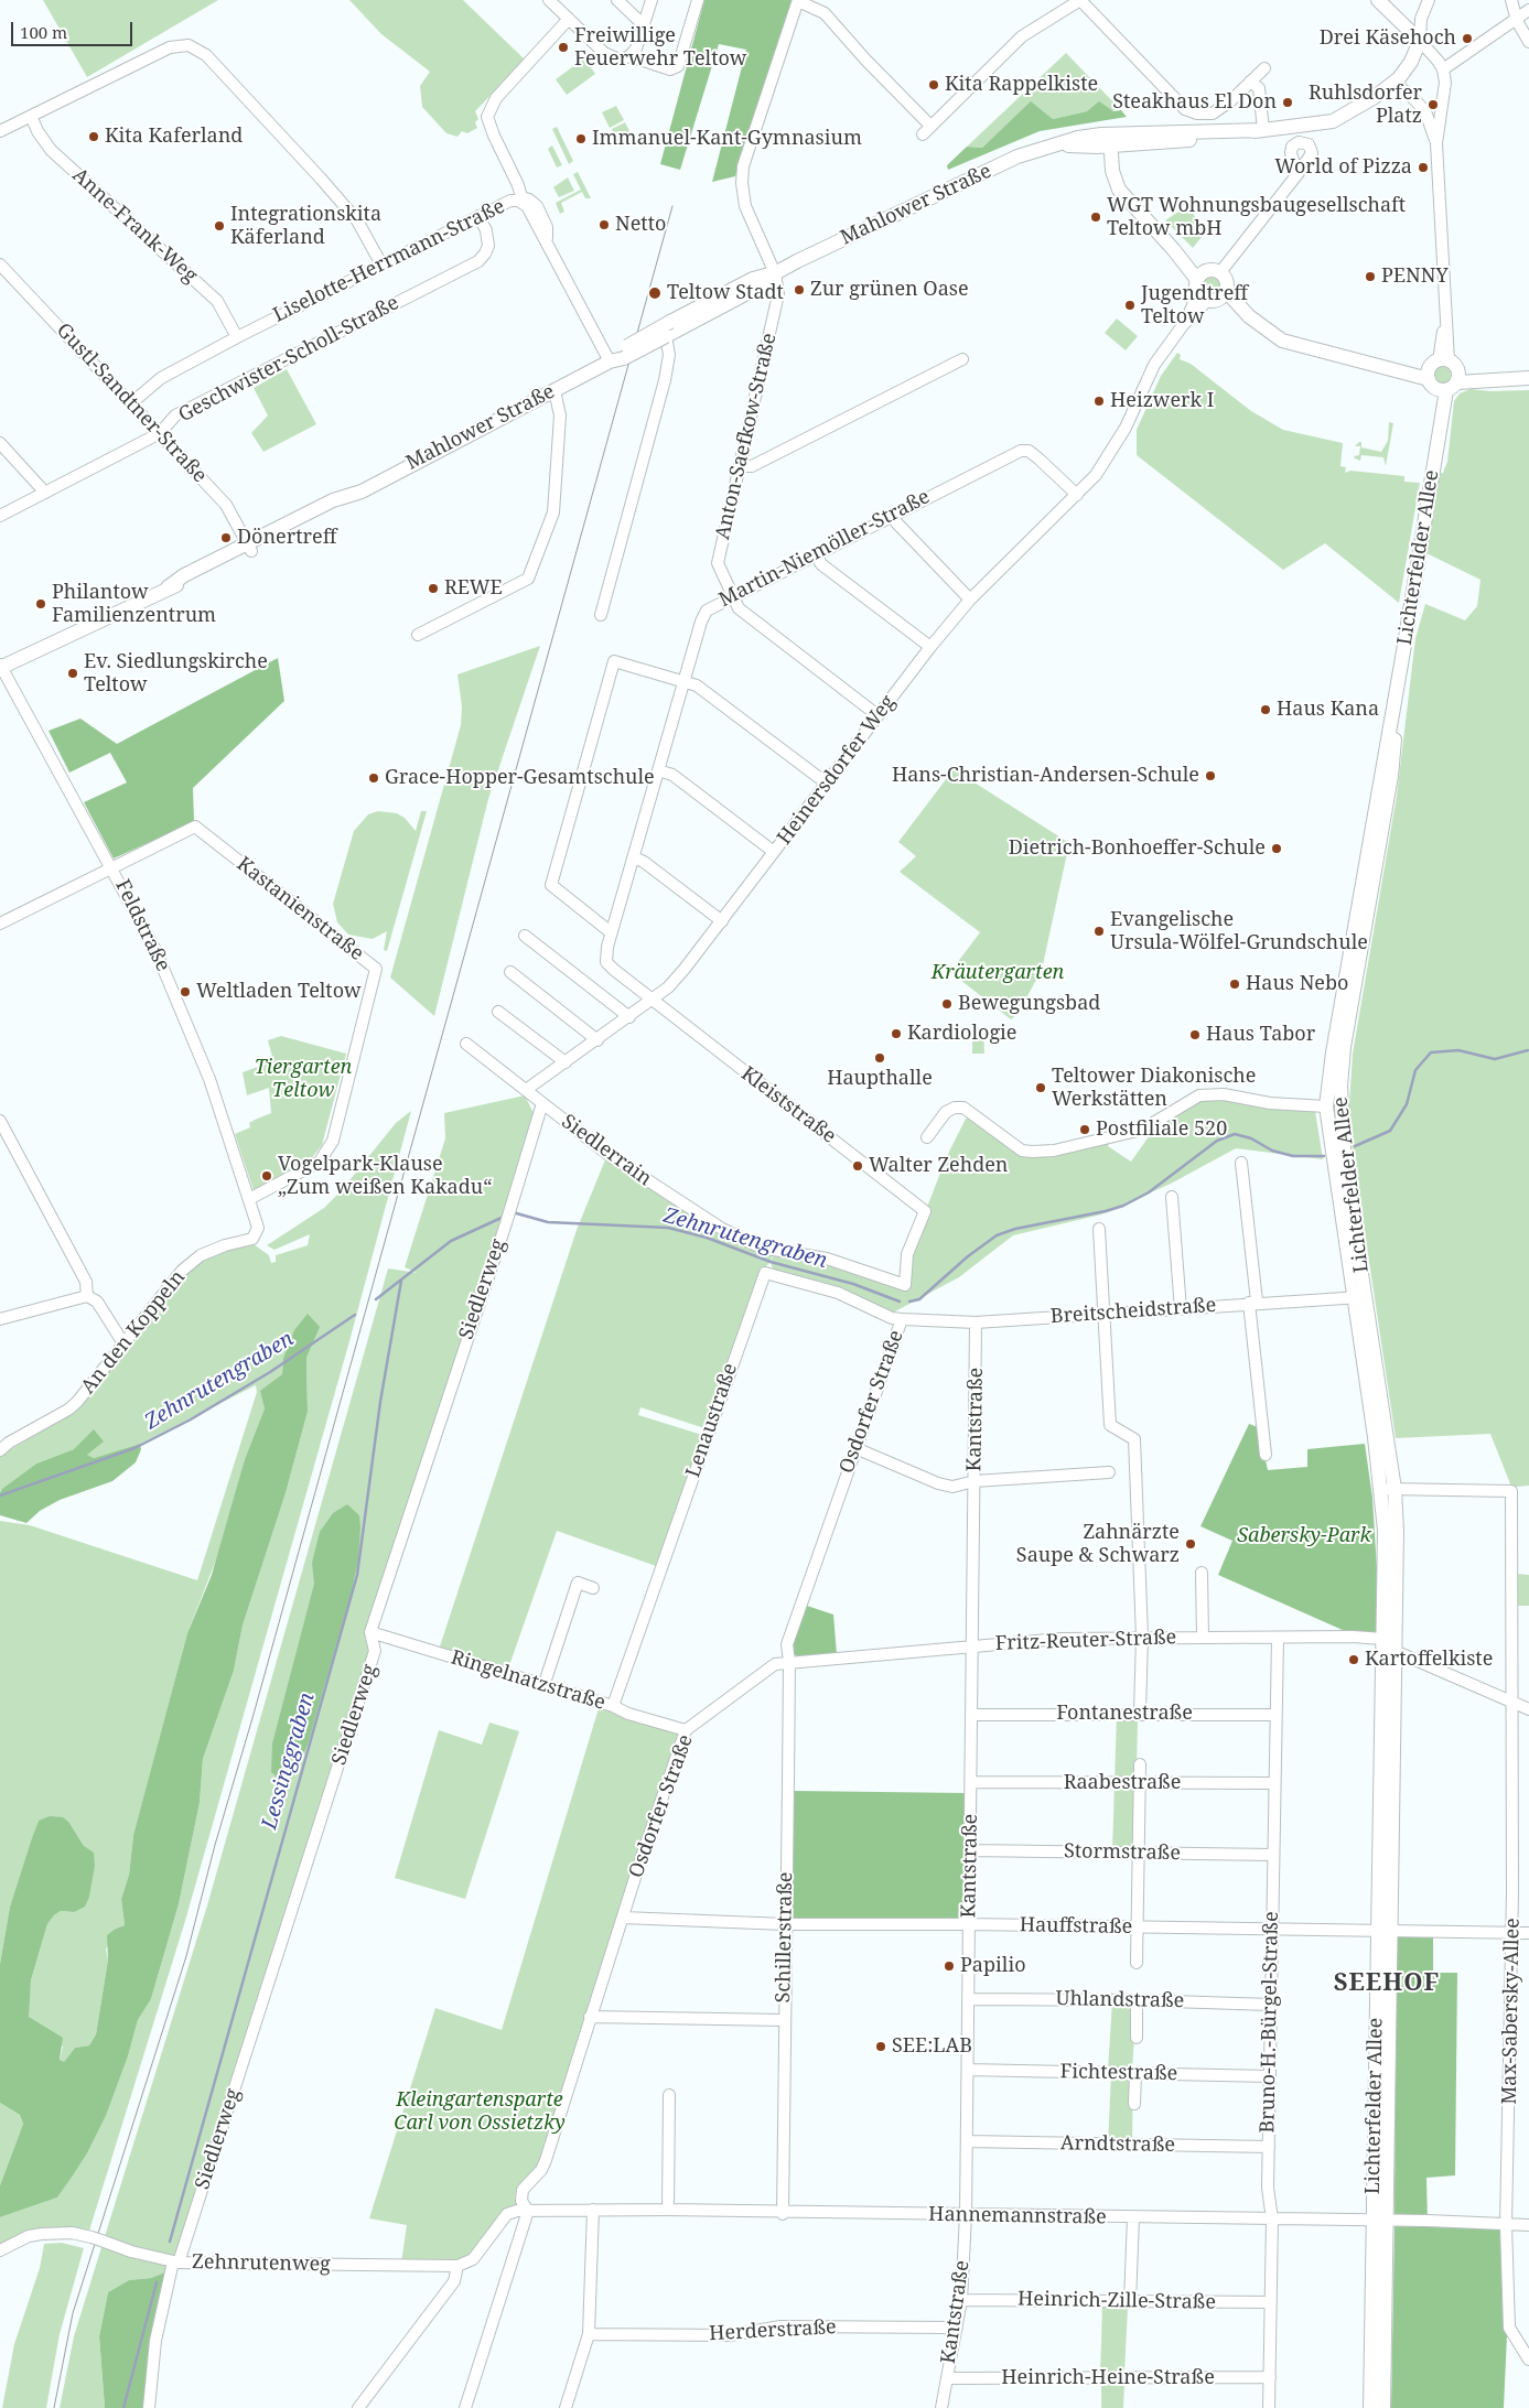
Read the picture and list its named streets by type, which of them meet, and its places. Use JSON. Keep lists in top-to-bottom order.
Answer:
{
  "streets": {
    "main road": ["Mahlower Straße", "Lichterfelder Allee"],
    "street": [
      "Anne-Frank-Weg",
      "Liselotte-Herrmann-Straße",
      "Geschwister-Scholl-Straße",
      "Gustl-Sandtner-Straße",
      "Anton-Saefkow-Straße",
      "Martin-Niemöller-Straße",
      "Heinersdorfer Weg",
      "Kastanienstraße",
      "Feldstraße",
      "Kleiststraße",
      "Siedlerrain",
      "Siedlerweg",
      "Breitscheidstraße",
      "An den Koppeln",
      "Osdorfer Straße",
      "Kantstraße",
      "Lenaustraße",
      "Fritz-Reuter-Straße",
      "Ringelnatzstraße",
      "Fontanestraße",
      "Raabestraße",
      "Stormstraße",
      "Hauffstraße",
      "Schillerstraße",
      "Uhlandstraße",
      "Max-Sabersky-Allee",
      "Bruno-H.-Bürgel-Straße",
      "Fichtestraße",
      "Arndtstraße",
      "Hannemannstraße",
      "Zehnrutenweg",
      "Heinrich-Zille-Straße",
      "Herderstraße",
      "Heinrich-Heine-Straße"
    ]
  },
  "crossings": [
    ["Mahlower Straße", "Liselotte-Herrmann-Straße"],
    ["Mahlower Straße", "Gustl-Sandtner-Straße"],
    ["Mahlower Straße", "Anton-Saefkow-Straße"],
    ["Mahlower Straße", "Feldstraße"],
    ["Anne-Frank-Weg", "Liselotte-Herrmann-Straße"],
    ["Liselotte-Herrmann-Straße", "Geschwister-Scholl-Straße"],
    ["Liselotte-Herrmann-Straße", "Gustl-Sandtner-Straße"],
    ["Geschwister-Scholl-Straße", "Gustl-Sandtner-Straße"],
    ["Anton-Saefkow-Straße", "Martin-Niemöller-Straße"],
    ["Anton-Saefkow-Straße", "Heinersdorfer Weg"],
    ["Martin-Niemöller-Straße", "Heinersdorfer Weg"],
    ["Martin-Niemöller-Straße", "Kleiststraße"],
    ["Lichterfelder Allee", "Breitscheidstraße"],
    ["Lichterfelder Allee", "Fritz-Reuter-Straße"],
    ["Lichterfelder Allee", "Hauffstraße"],
    ["Lichterfelder Allee", "Max-Sabersky-Allee"],
    ["Lichterfelder Allee", "Hannemannstraße"],
    ["Heinersdorfer Weg", "Kleiststraße"],
    ["Heinersdorfer Weg", "Siedlerrain"],
    ["Kastanienstraße", "Feldstraße"],
    ["Kastanienstraße", "An den Koppeln"],
    ["Feldstraße", "An den Koppeln"],
    ["Kleiststraße", "Siedlerrain"],
    ["Siedlerrain", "Siedlerweg"],
    ["Siedlerweg", "Ringelnatzstraße"],
    ["Siedlerweg", "Zehnrutenweg"],
    ["Breitscheidstraße", "Osdorfer Straße"],
    ["Breitscheidstraße", "Kantstraße"],
    ["Breitscheidstraße", "Lenaustraße"],
    ["Osdorfer Straße", "Lenaustraße"],
    ["Osdorfer Straße", "Fritz-Reuter-Straße"],
    ["Osdorfer Straße", "Ringelnatzstraße"],
    ["Osdorfer Straße", "Hauffstraße"],
    ["Osdorfer Straße", "Schillerstraße"],
    ["Osdorfer Straße", "Hannemannstraße"],
    ["Kantstraße", "Fritz-Reuter-Straße"],
    ["Kantstraße", "Fontanestraße"],
    ["Kantstraße", "Raabestraße"],
    ["Kantstraße", "Stormstraße"],
    ["Kantstraße", "Hauffstraße"],
    ["Kantstraße", "Uhlandstraße"],
    ["Kantstraße", "Fichtestraße"],
    ["Kantstraße", "Arndtstraße"],
    ["Kantstraße", "Hannemannstraße"],
    ["Kantstraße", "Heinrich-Zille-Straße"],
    ["Kantstraße", "Herderstraße"],
    ["Kantstraße", "Heinrich-Heine-Straße"],
    ["Lenaustraße", "Ringelnatzstraße"],
    ["Fritz-Reuter-Straße", "Schillerstraße"],
    ["Fritz-Reuter-Straße", "Bruno-H.-Bürgel-Straße"],
    ["Fontanestraße", "Bruno-H.-Bürgel-Straße"],
    ["Raabestraße", "Bruno-H.-Bürgel-Straße"],
    ["Stormstraße", "Bruno-H.-Bürgel-Straße"],
    ["Hauffstraße", "Schillerstraße"],
    ["Hauffstraße", "Max-Sabersky-Allee"],
    ["Hauffstraße", "Bruno-H.-Bürgel-Straße"],
    ["Schillerstraße", "Hannemannstraße"],
    ["Uhlandstraße", "Bruno-H.-Bürgel-Straße"],
    ["Max-Sabersky-Allee", "Hannemannstraße"],
    ["Bruno-H.-Bürgel-Straße", "Fichtestraße"],
    ["Bruno-H.-Bürgel-Straße", "Arndtstraße"],
    ["Bruno-H.-Bürgel-Straße", "Hannemannstraße"],
    ["Bruno-H.-Bürgel-Straße", "Heinrich-Zille-Straße"],
    ["Bruno-H.-Bürgel-Straße", "Heinrich-Heine-Straße"],
    ["Hannemannstraße", "Zehnrutenweg"]
  ],
  "districts": ["SEEHOF"],
  "water": ["Zehnrutengraben", "Lessinggraben"],
  "parks": [
    "Kräutergarten",
    "Tiergarten Teltow",
    "Sabersky-Park",
    "Kleingartensparte Carl von Ossietzky"
  ],
  "places": [
    "Drei Käsehoch",
    "Freiwillige Feuerwehr Teltow",
    "Kita Rappelkiste",
    "Steakhaus El Don",
    "Ruhlsdorfer Platz",
    "Kita Kaferland",
    "Immanuel-Kant-Gymnasium",
    "World of Pizza",
    "WGT Wohnungsbaugesellschaft Teltow mbH",
    "Netto",
    "Integrationskita Käferland",
    "PENNY",
    "Zur grünen Oase",
    "Teltow Stadt",
    "Jugendtreff Teltow",
    "Heizwerk I",
    "Dönertreff",
    "REWE",
    "Philantow Familienzentrum",
    "Ev. Siedlungskirche Teltow",
    "Haus Kana",
    "Hans-Christian-Andersen-Schule",
    "Grace-Hopper-Gesamtschule",
    "Dietrich-Bonhoeffer-Schule",
    "Evangelische Ursula-Wölfel-Grundschule",
    "Haus Nebo",
    "Weltladen Teltow",
    "Bewegungsbad",
    "Kardiologie",
    "Haus Tabor",
    "Haupthalle",
    "Teltower Diakonische Werkstätten",
    "Postfiliale 520",
    "Walter Zehden",
    "Vogelpark-Klause „Zum weißen Kakadu“",
    "Zahnärzte Saupe & Schwarz",
    "Kartoffelkiste",
    "Papilio",
    "SEE:LAB"
  ],
  "scale_bar": "100 m"
}
